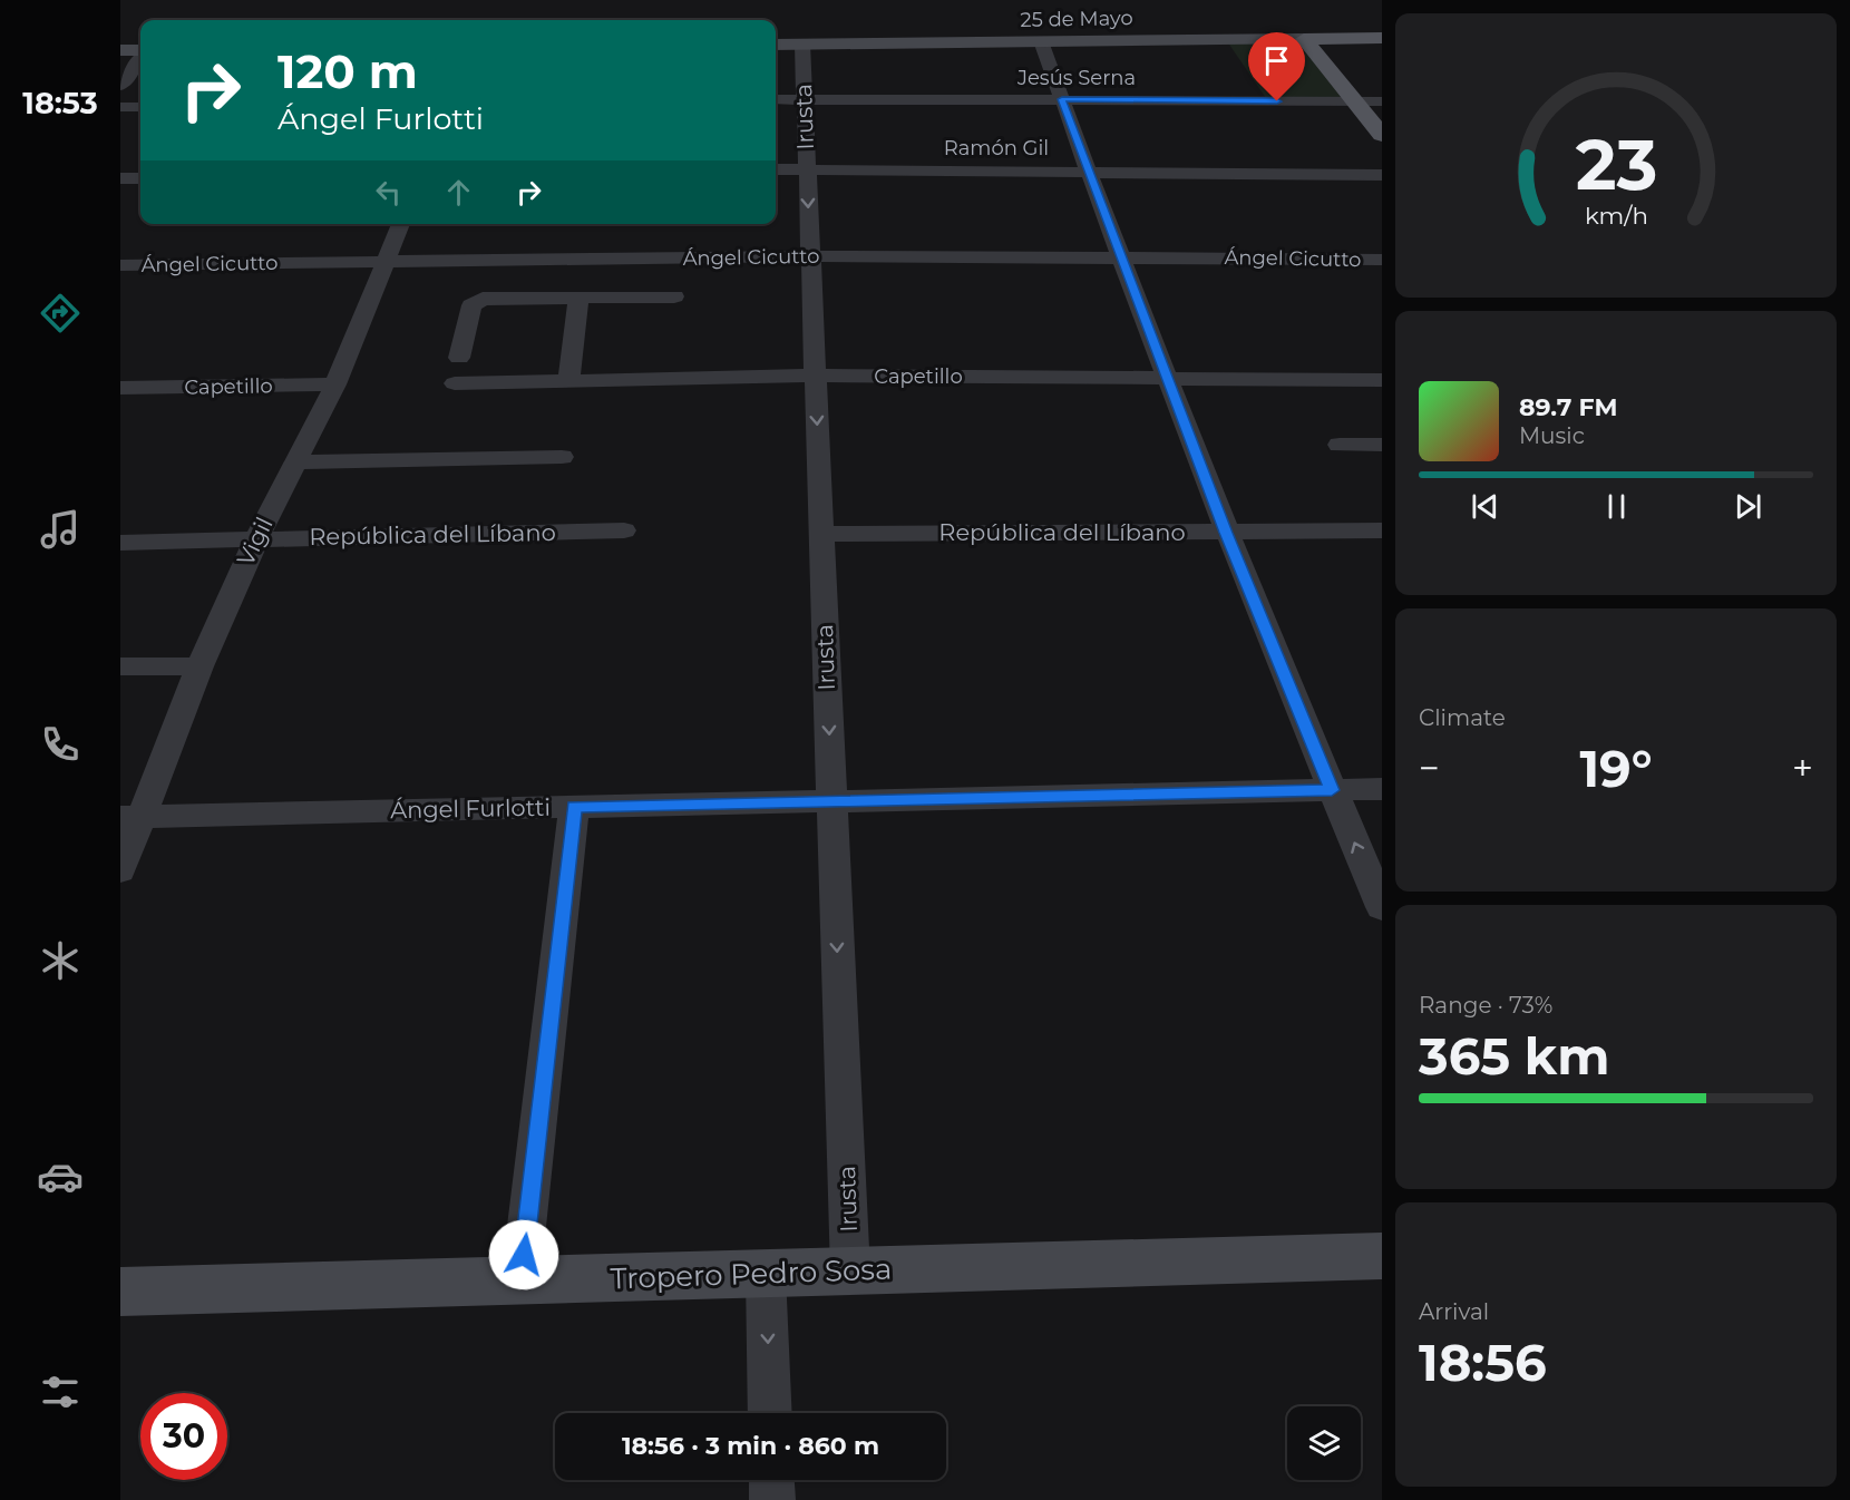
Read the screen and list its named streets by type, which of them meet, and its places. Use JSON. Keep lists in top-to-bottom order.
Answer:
{
  "streets": {
    "main road": ["25 de Mayo"],
    "street": [
      "Jesús Serna",
      "Irusta",
      "Ramón Gil",
      "Ángel Cicutto",
      "Capetillo",
      "República del Líbano",
      "Vigil",
      "Ángel Furlotti",
      "Tropero Pedro Sosa"
    ]
  },
  "crossings": [
    ["25 de Mayo", "Irusta"],
    ["Jesús Serna", "Irusta"],
    ["Irusta", "Ramón Gil"],
    ["Irusta", "Ángel Cicutto"],
    ["Irusta", "Capetillo"],
    ["Irusta", "República del Líbano"],
    ["Irusta", "Ángel Furlotti"],
    ["Irusta", "Tropero Pedro Sosa"],
    ["Ángel Cicutto", "Vigil"],
    ["Capetillo", "Vigil"],
    ["República del Líbano", "Vigil"],
    ["Vigil", "Ángel Furlotti"]
  ],
  "one_way": ["Irusta"],
  "page": {
    "tabs": "18:53",
    "turn": ["120 m", "Ángel Furlotti"],
    "song": ["89.7 FM", "Music"],
    "tile": [
      "Climate",
      ["Range · 73%", "365 km"],
      ["Arrival", "18:56"]
    ],
    "heat": ["−", "19°", "+"],
    "limit": "30",
    "trip": "18:56 · 3 min · 860 m",
    "gauge": ["23", "km/h"]
  }
}
